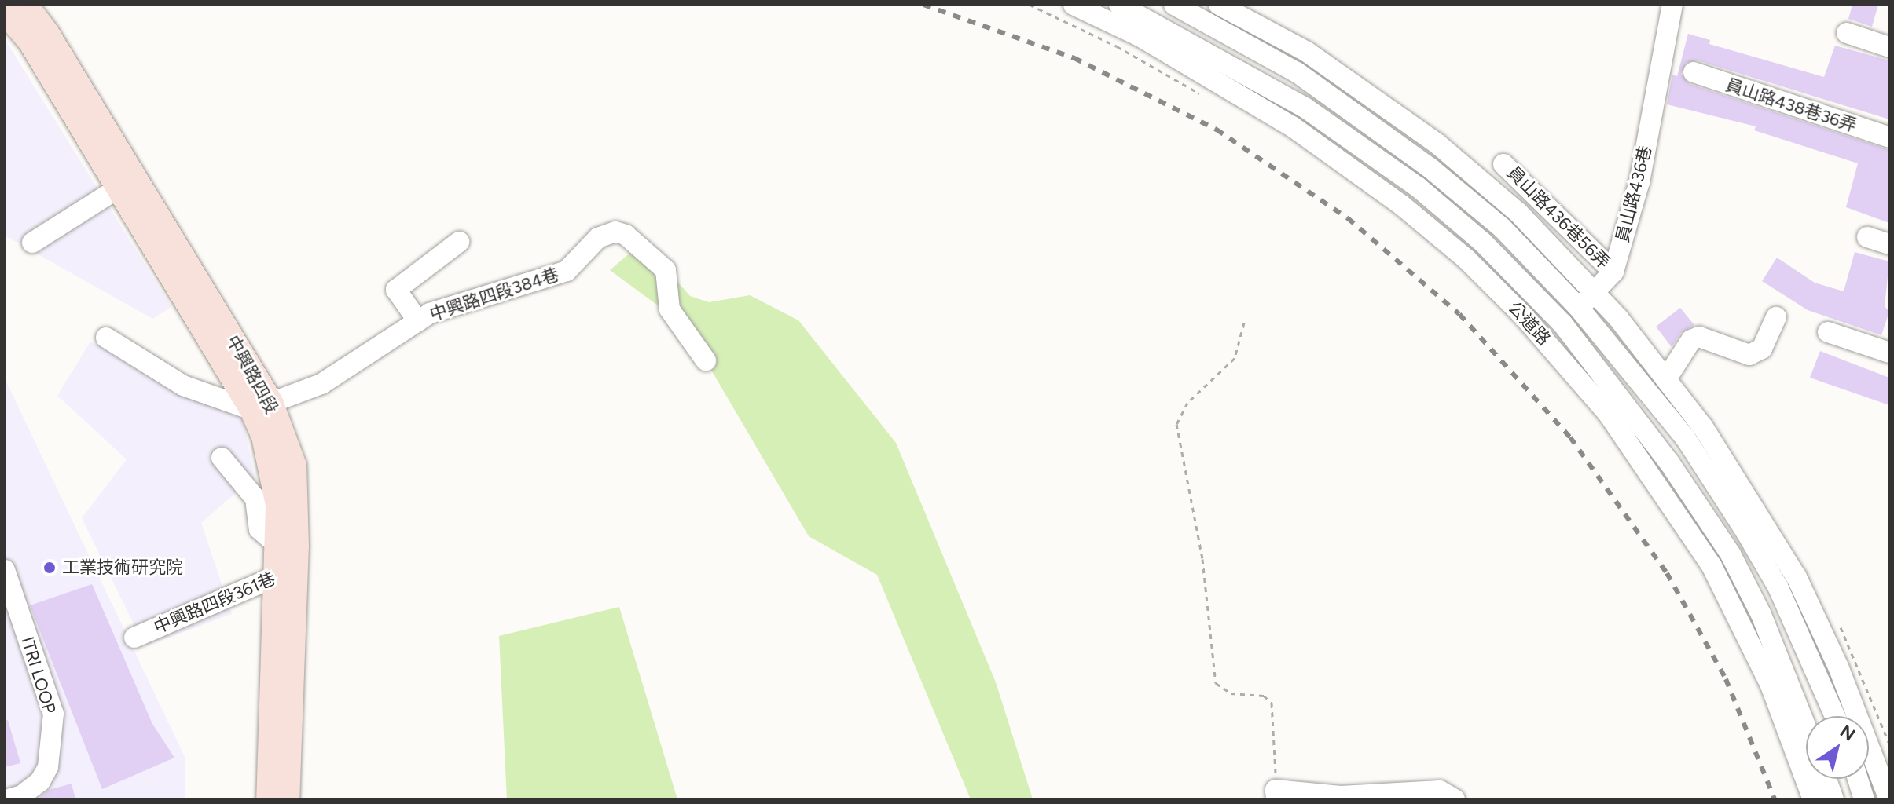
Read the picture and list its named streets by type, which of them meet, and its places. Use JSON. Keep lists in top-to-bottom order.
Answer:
{
  "streets": {
    "main road": ["中興路四段"],
    "street": [
      "員山路438巷36弄",
      "員山路436巷",
      "員山路436巷56弄",
      "中興路四段384巷",
      "公道路",
      "中興路四段361巷",
      "ITRI LOOP"
    ]
  },
  "crossings": [
    ["員山路436巷", "員山路436巷56弄"],
    ["員山路436巷", "公道路"],
    ["中興路四段384巷", "中興路四段"],
    ["中興路四段", "中興路四段361巷"]
  ],
  "places": ["工業技術研究院"],
  "north": "top right"
}
